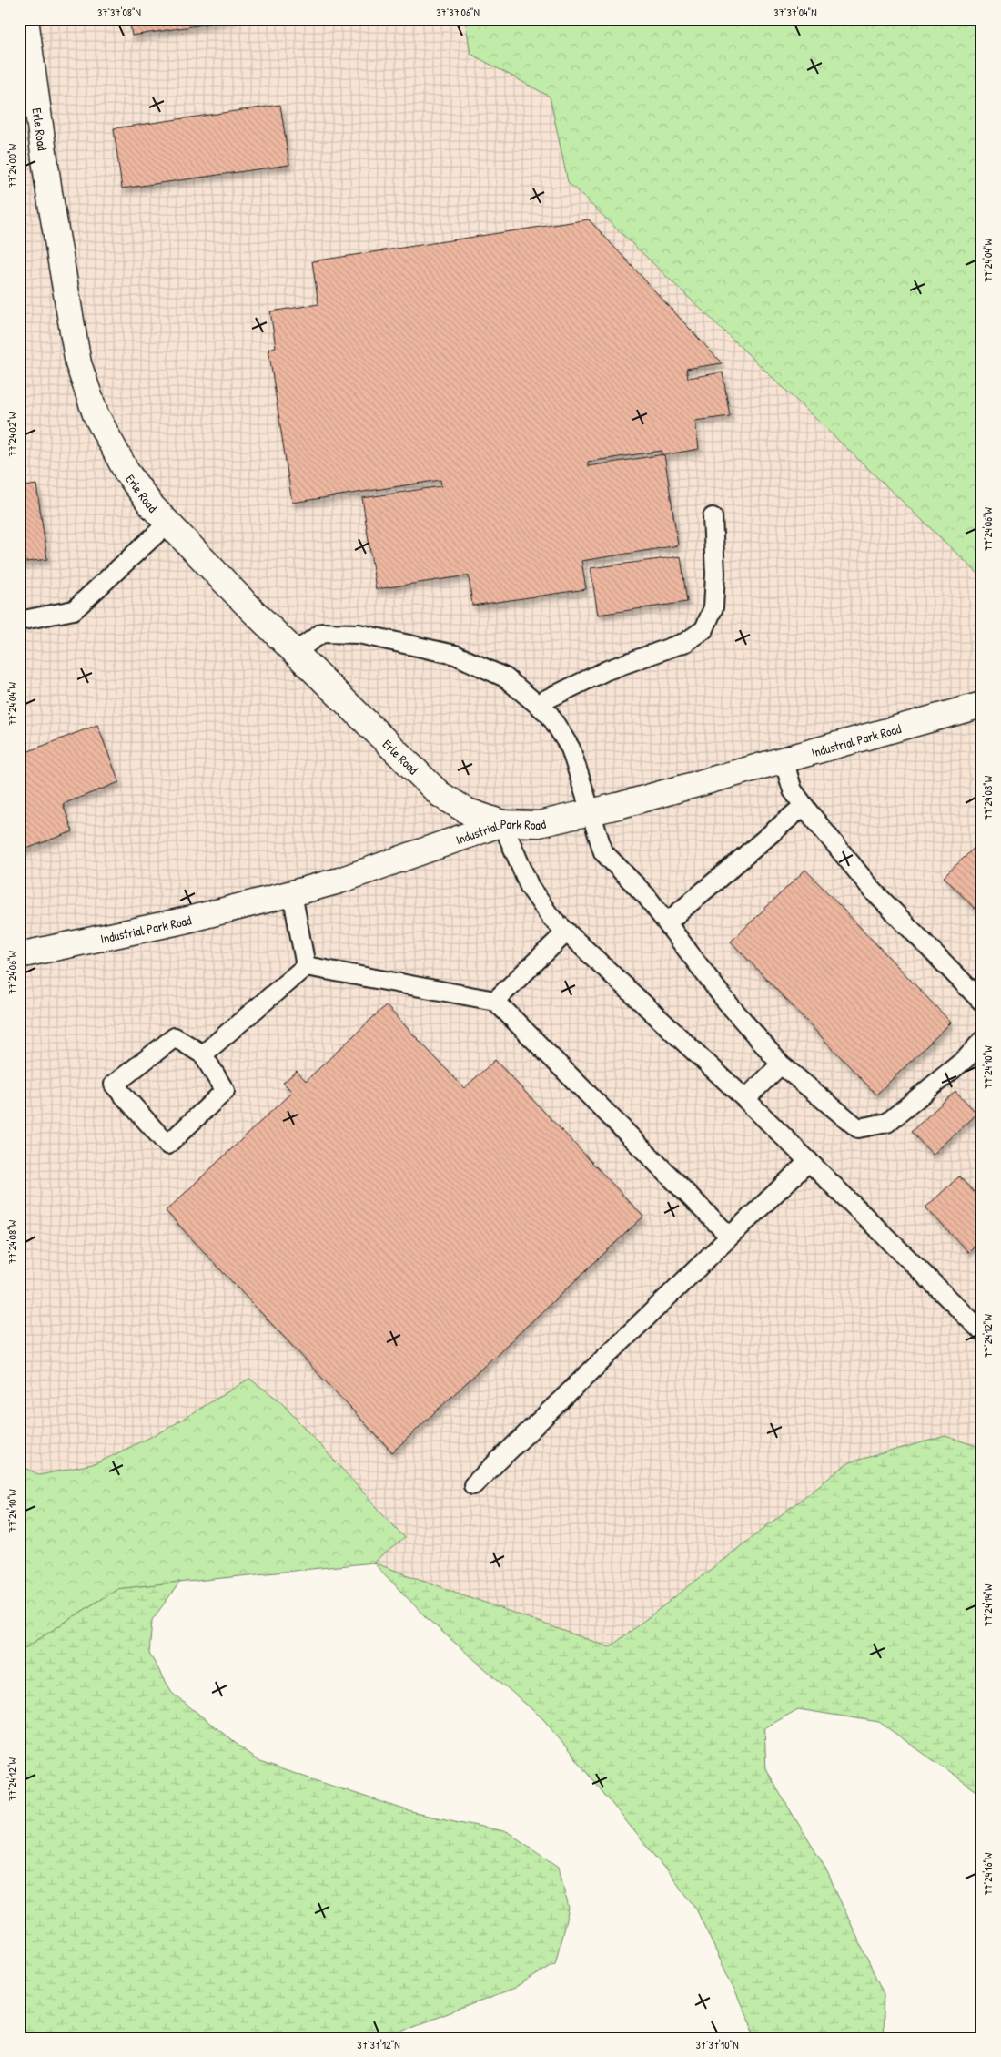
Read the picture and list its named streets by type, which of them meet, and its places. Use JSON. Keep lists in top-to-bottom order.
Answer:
{
  "streets": {
    "street": ["Erle Road", "Industrial Park Road"]
  },
  "crossings": [
    ["Erle Road", "Industrial Park Road"]
  ],
  "coordinates": [
    "37°37'08\"N",
    "37°37'06\"N",
    "37°37'04\"N",
    "77°24'00\"W",
    "77°24'04\"W",
    "77°24'02\"W",
    "77°24'06\"W",
    "77°24'08\"W",
    "77°24'10\"W",
    "77°24'12\"W",
    "77°24'14\"W",
    "77°24'16\"W",
    "37°37'12\"N",
    "37°37'10\"N"
  ]
}
